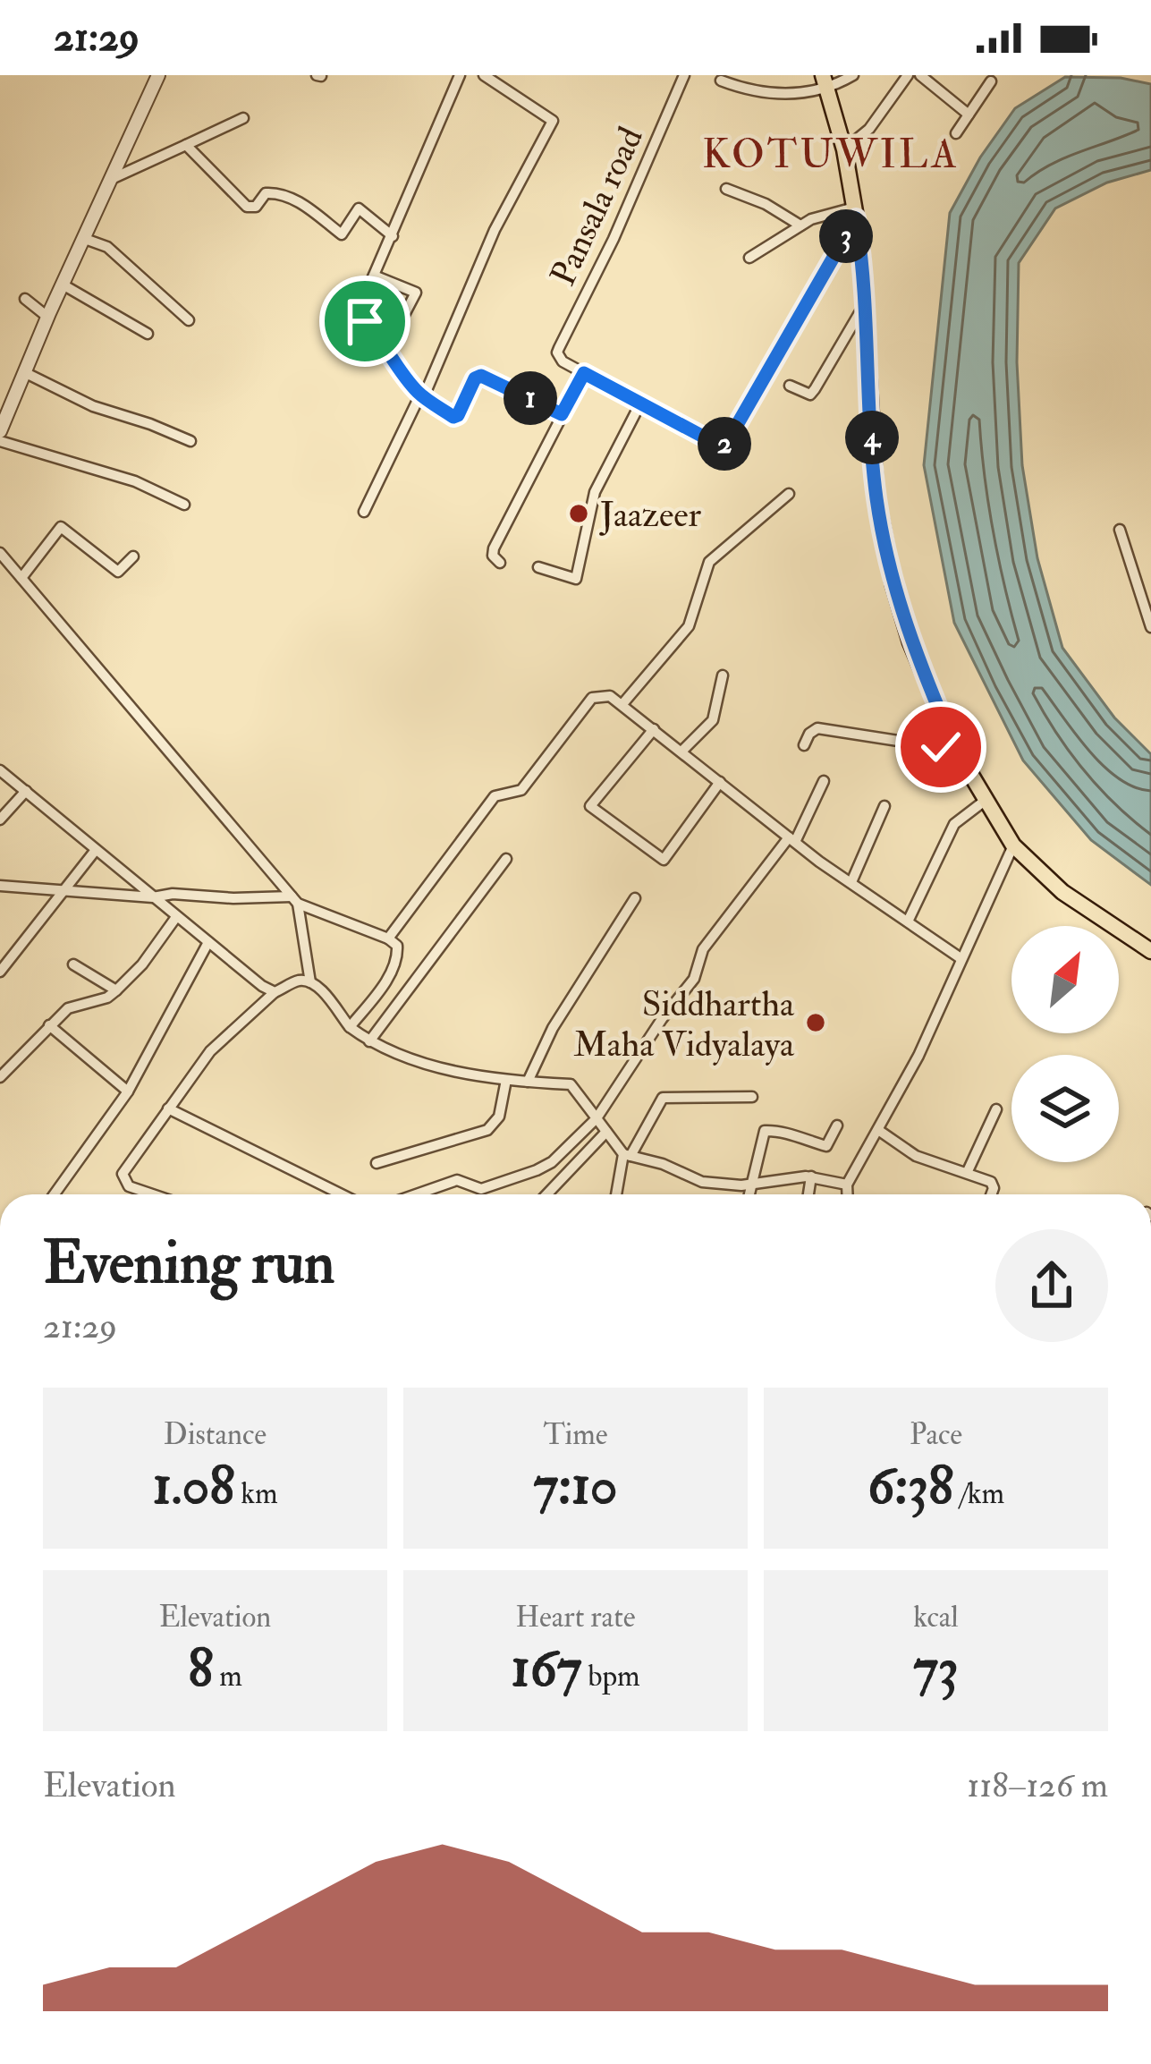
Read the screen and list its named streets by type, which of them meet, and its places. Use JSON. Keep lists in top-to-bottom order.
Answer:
{
  "streets": {
    "street": ["Pansala road"]
  },
  "districts": ["KOTUWILA"],
  "places": ["Jaazeer", "Siddhartha Maha Vidyalaya"],
  "north": "top right",
  "page": {
    "status": "21:29",
    "pins": [
      "3",
      "1",
      "4",
      "2"
    ],
    "heading": ["Evening run", "21:29"],
    "stats": [
      ["Distance", "1.08 km"],
      ["Time", "7:10"],
      ["Pace", "6:38 /km"],
      ["Elevation", "8 m"],
      ["Heart rate", "167 bpm"],
      ["kcal", "73"]
    ],
    "chart": ["Elevation", "118–126 m"]
  }
}
